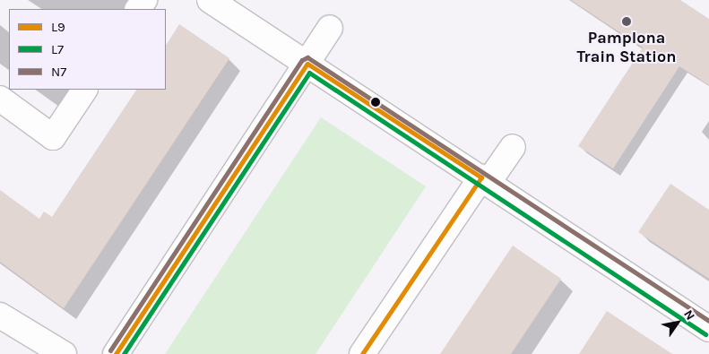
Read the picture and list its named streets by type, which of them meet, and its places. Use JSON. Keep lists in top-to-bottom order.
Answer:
{
  "places": ["Pamplona Train Station"],
  "lines": ["transit line N7", "transit line L9", "transit line L7"],
  "legend": ["L9", "L7", "N7"],
  "north": "top right"
}
